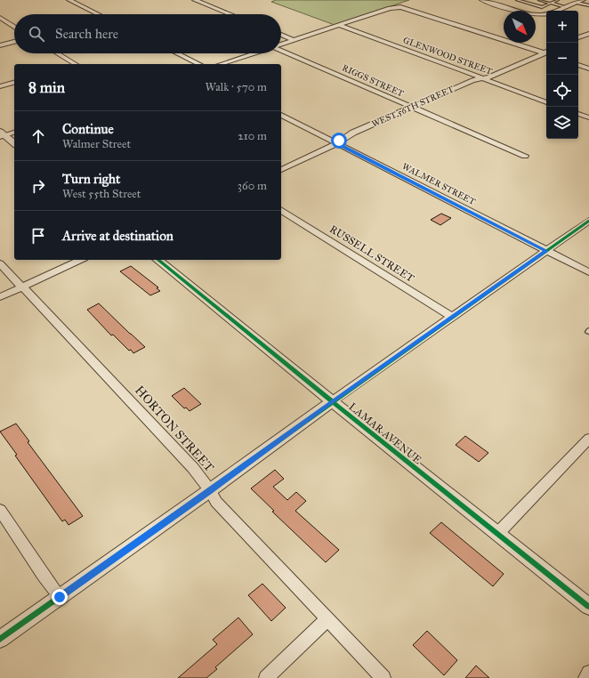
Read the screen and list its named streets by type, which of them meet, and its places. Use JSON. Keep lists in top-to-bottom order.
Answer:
{
  "streets": {
    "street": [
      "GLENWOOD STREET",
      "RIGGS STREET",
      "WEST 56TH STREET",
      "WALMER STREET",
      "RUSSELL STREET",
      "HORTON STREET",
      "LAMAR AVENUE"
    ]
  },
  "crossings": [
    ["GLENWOOD STREET", "WEST 56TH STREET"],
    ["RIGGS STREET", "WEST 56TH STREET"],
    ["WEST 56TH STREET", "WALMER STREET"]
  ],
  "north": "bottom right",
  "page": {
    "map_buttons": ["+", "−"],
    "search": "Search here",
    "heading": ["8 min", "Walk · 570 m"],
    "list": [
      ["Continue", "Walmer Street", "210 m"],
      ["Turn right", "West 55th Street", "360 m"],
      "Arrive at destination"
    ]
  }
}
